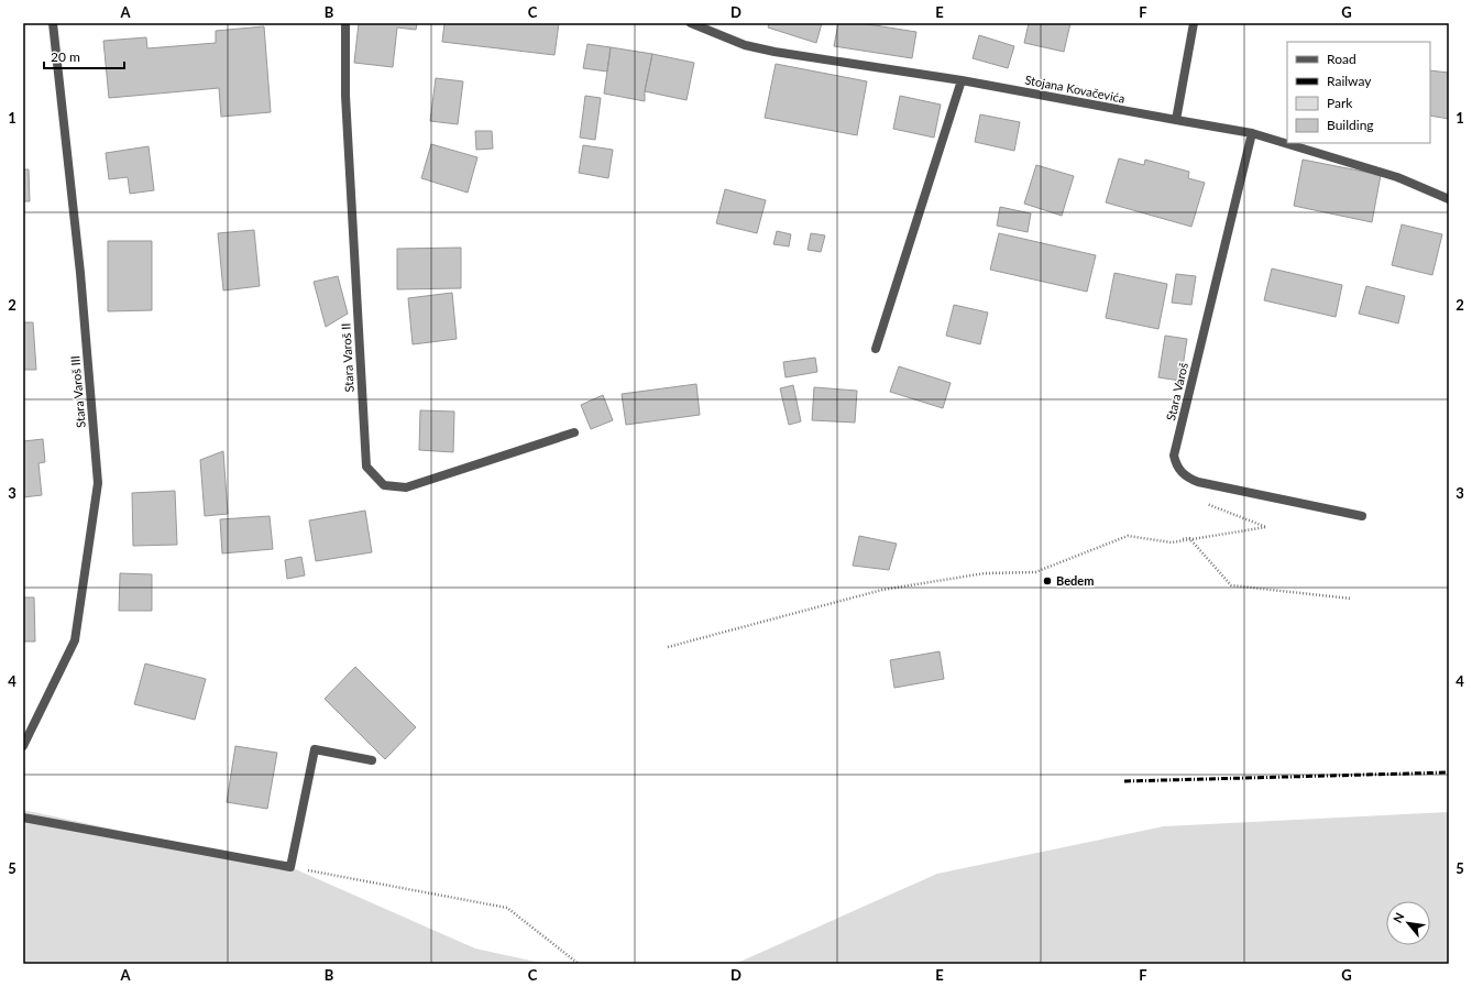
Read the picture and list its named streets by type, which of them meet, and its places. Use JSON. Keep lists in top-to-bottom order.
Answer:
{
  "streets": {
    "street": [
      "Stojana Kovačevića",
      "Stara Varoš II",
      "Stara Varoš III",
      "Stara Varoš"
    ]
  },
  "crossings": [
    ["Stojana Kovačevića", "Stara Varoš"]
  ],
  "places": ["Bedem"],
  "legend": [
    "Road",
    "Railway",
    "Park",
    "Building"
  ],
  "scale_bar": "20 m",
  "north": "top left",
  "grid": {
    "columns": [
      "A",
      "B",
      "C",
      "D",
      "E",
      "F",
      "G"
    ],
    "rows": [
      "1",
      "2",
      "3",
      "4",
      "5"
    ]
  }
}
